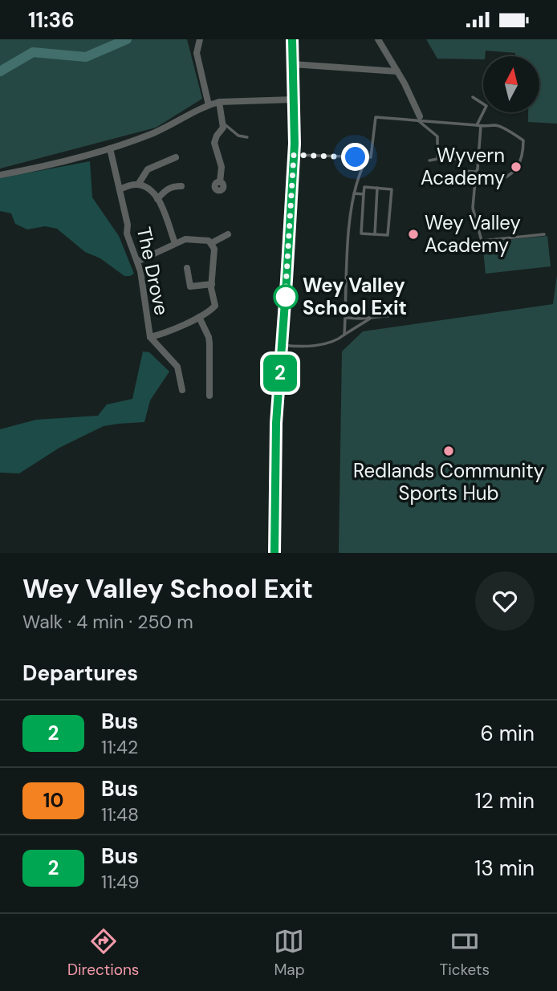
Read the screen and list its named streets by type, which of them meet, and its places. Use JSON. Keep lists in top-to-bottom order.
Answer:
{
  "streets": {
    "street": ["The Drove"]
  },
  "places": [
    "Wyvern Academy",
    "Wey Valley Academy",
    "Wey Valley School Exit",
    "Redlands Community Sports Hub"
  ],
  "lines": ["bus line 2"],
  "north": "top",
  "page": {
    "status": "11:36",
    "on_map": "2",
    "heading": [
      ["Wey Valley School Exit", "Walk · 4 min · 250 m"],
      "Departures"
    ],
    "list": [
      {
        "mark": "2",
        "name": "Bus",
        "note": "11:42",
        "value": "6 min"
      },
      {
        "mark": "10",
        "name": "Bus",
        "note": "11:48",
        "value": "12 min"
      },
      {
        "mark": "2",
        "name": "Bus",
        "note": "11:49",
        "value": "13 min"
      }
    ],
    "tabs": ["Directions", "Map", "Tickets"]
  }
}
